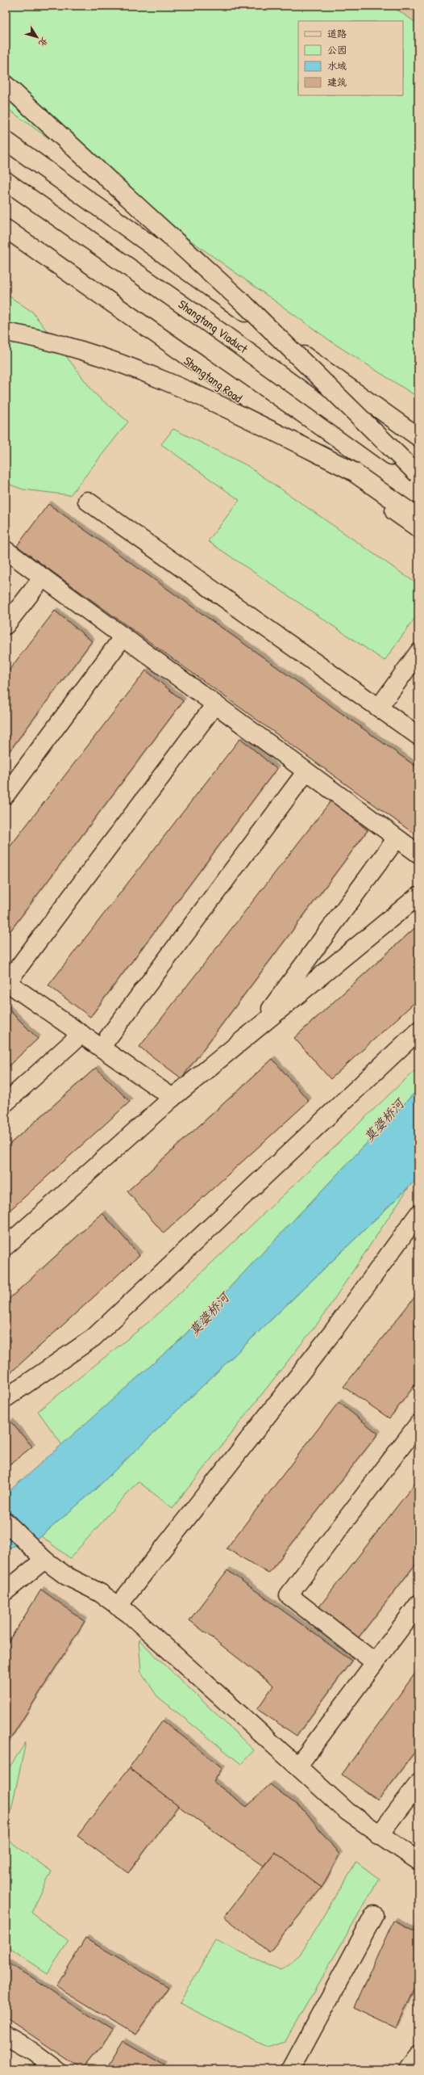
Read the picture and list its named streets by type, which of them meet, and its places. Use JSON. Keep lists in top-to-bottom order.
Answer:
{
  "streets": {
    "main road": ["Shangtang Viaduct", "Shangtang Road"]
  },
  "water": ["莫婆桥河"],
  "legend": [
    "道路",
    "公园",
    "水域",
    "建筑"
  ],
  "north": "bottom right"
}
